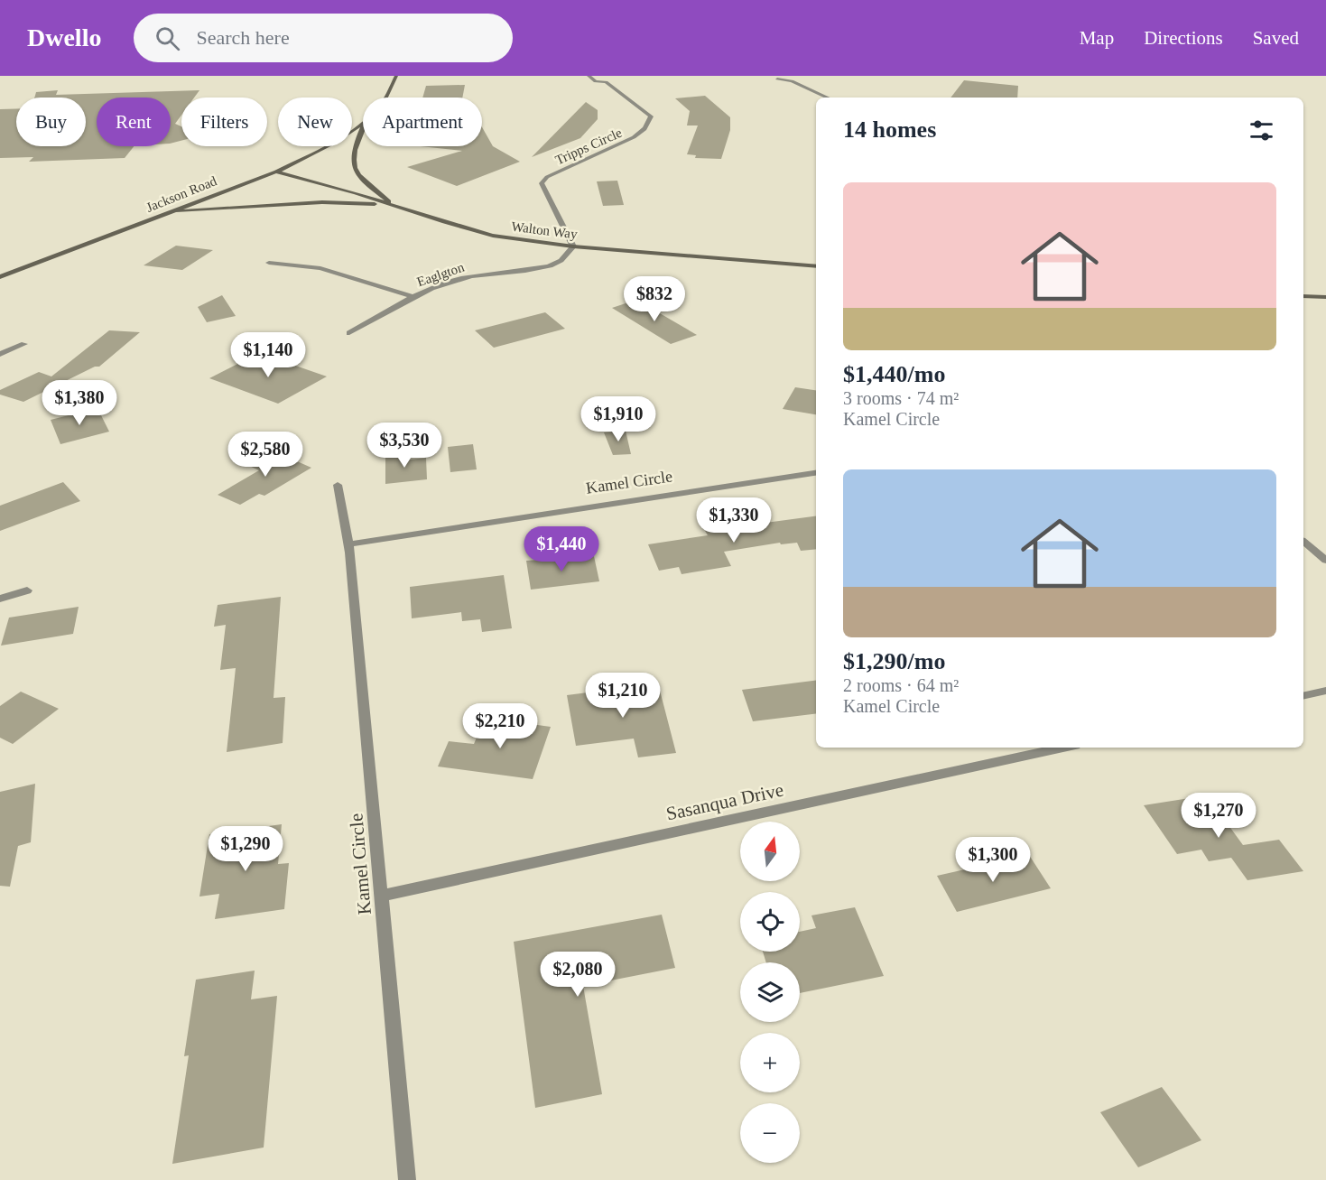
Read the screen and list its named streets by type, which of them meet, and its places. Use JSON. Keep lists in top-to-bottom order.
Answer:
{
  "streets": {
    "main road": ["Jackson Road", "Walton Way"],
    "street": [
      "Tripps Circle",
      "Eaglgton",
      "Kamel Circle",
      "Sasanqua Drive"
    ]
  },
  "crossings": [
    ["Tripps Circle", "Walton Way"],
    ["Tripps Circle", "Eaglgton"],
    ["Jackson Road", "Walton Way"],
    ["Walton Way", "Eaglgton"],
    ["Kamel Circle", "Sasanqua Drive"]
  ],
  "north": "top",
  "page": {
    "header": "Dwello",
    "search": "Search here",
    "nav": ["Map", "Directions", "Saved"],
    "chip": [
      "Buy",
      "Rent",
      "Filters",
      "New",
      "Apartment"
    ],
    "heading": "14 homes",
    "list": [
      {
        "name": "$1,440/mo",
        "note": "3 rooms · 74 m² · Kamel Circle"
      },
      {
        "name": "$1,290/mo",
        "note": "2 rooms · 64 m² · Kamel Circle"
      }
    ],
    "price": [
      "$832",
      "$1,140",
      "$1,380",
      "$1,910",
      "$3,530",
      "$2,580",
      "$1,330",
      "$1,440",
      "$1,210",
      "$2,210",
      "$1,270",
      "$1,290",
      "$1,300",
      "$2,080"
    ],
    "map_buttons": ["+", "−"]
  }
}
